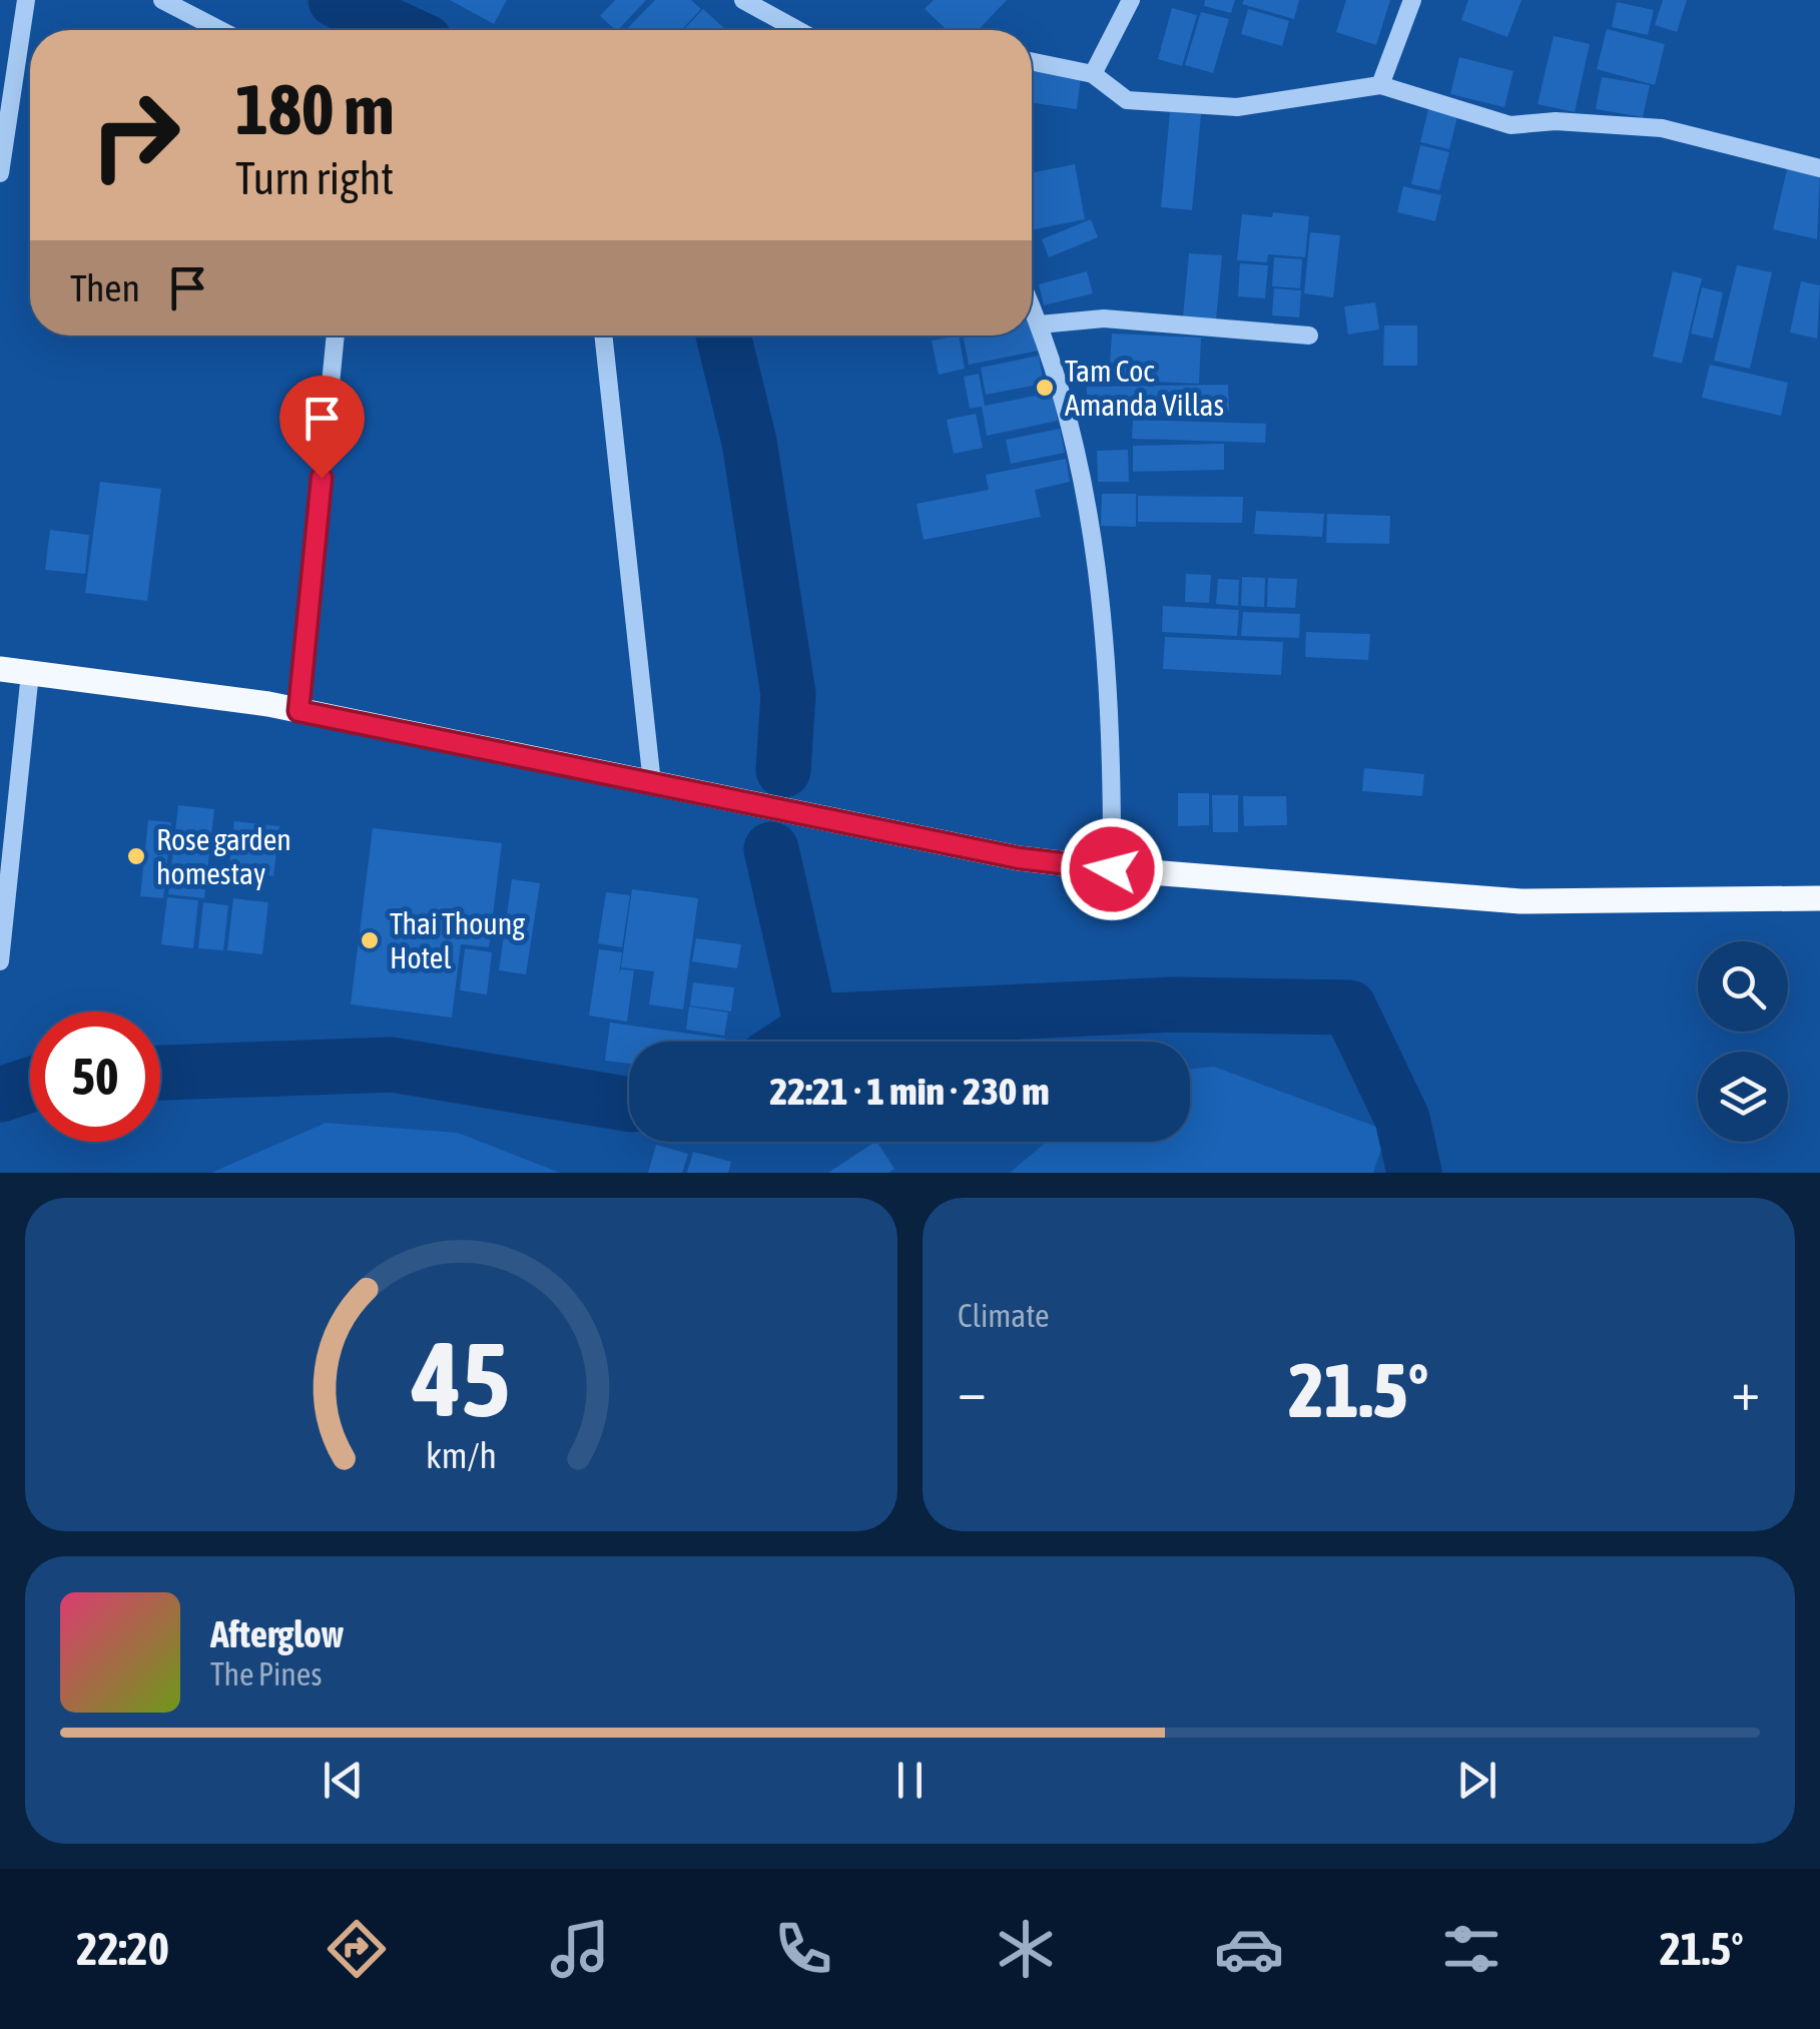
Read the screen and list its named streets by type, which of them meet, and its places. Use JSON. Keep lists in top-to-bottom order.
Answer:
{
  "places": ["Tam Coc Amanda Villas", "Rose garden homestay", "Thai Thoung Hotel"],
  "page": {
    "turn": ["180 m", "Turn right"],
    "then": "Then",
    "limit": "50",
    "trip": "22:21 · 1 min · 230 m",
    "tile": "Climate",
    "heat": ["−", "21.5°", "+"],
    "song": ["Afterglow", "The Pines"],
    "tabs": ["22:20", "21.5°"],
    "gauge": ["45", "km/h"]
  }
}
